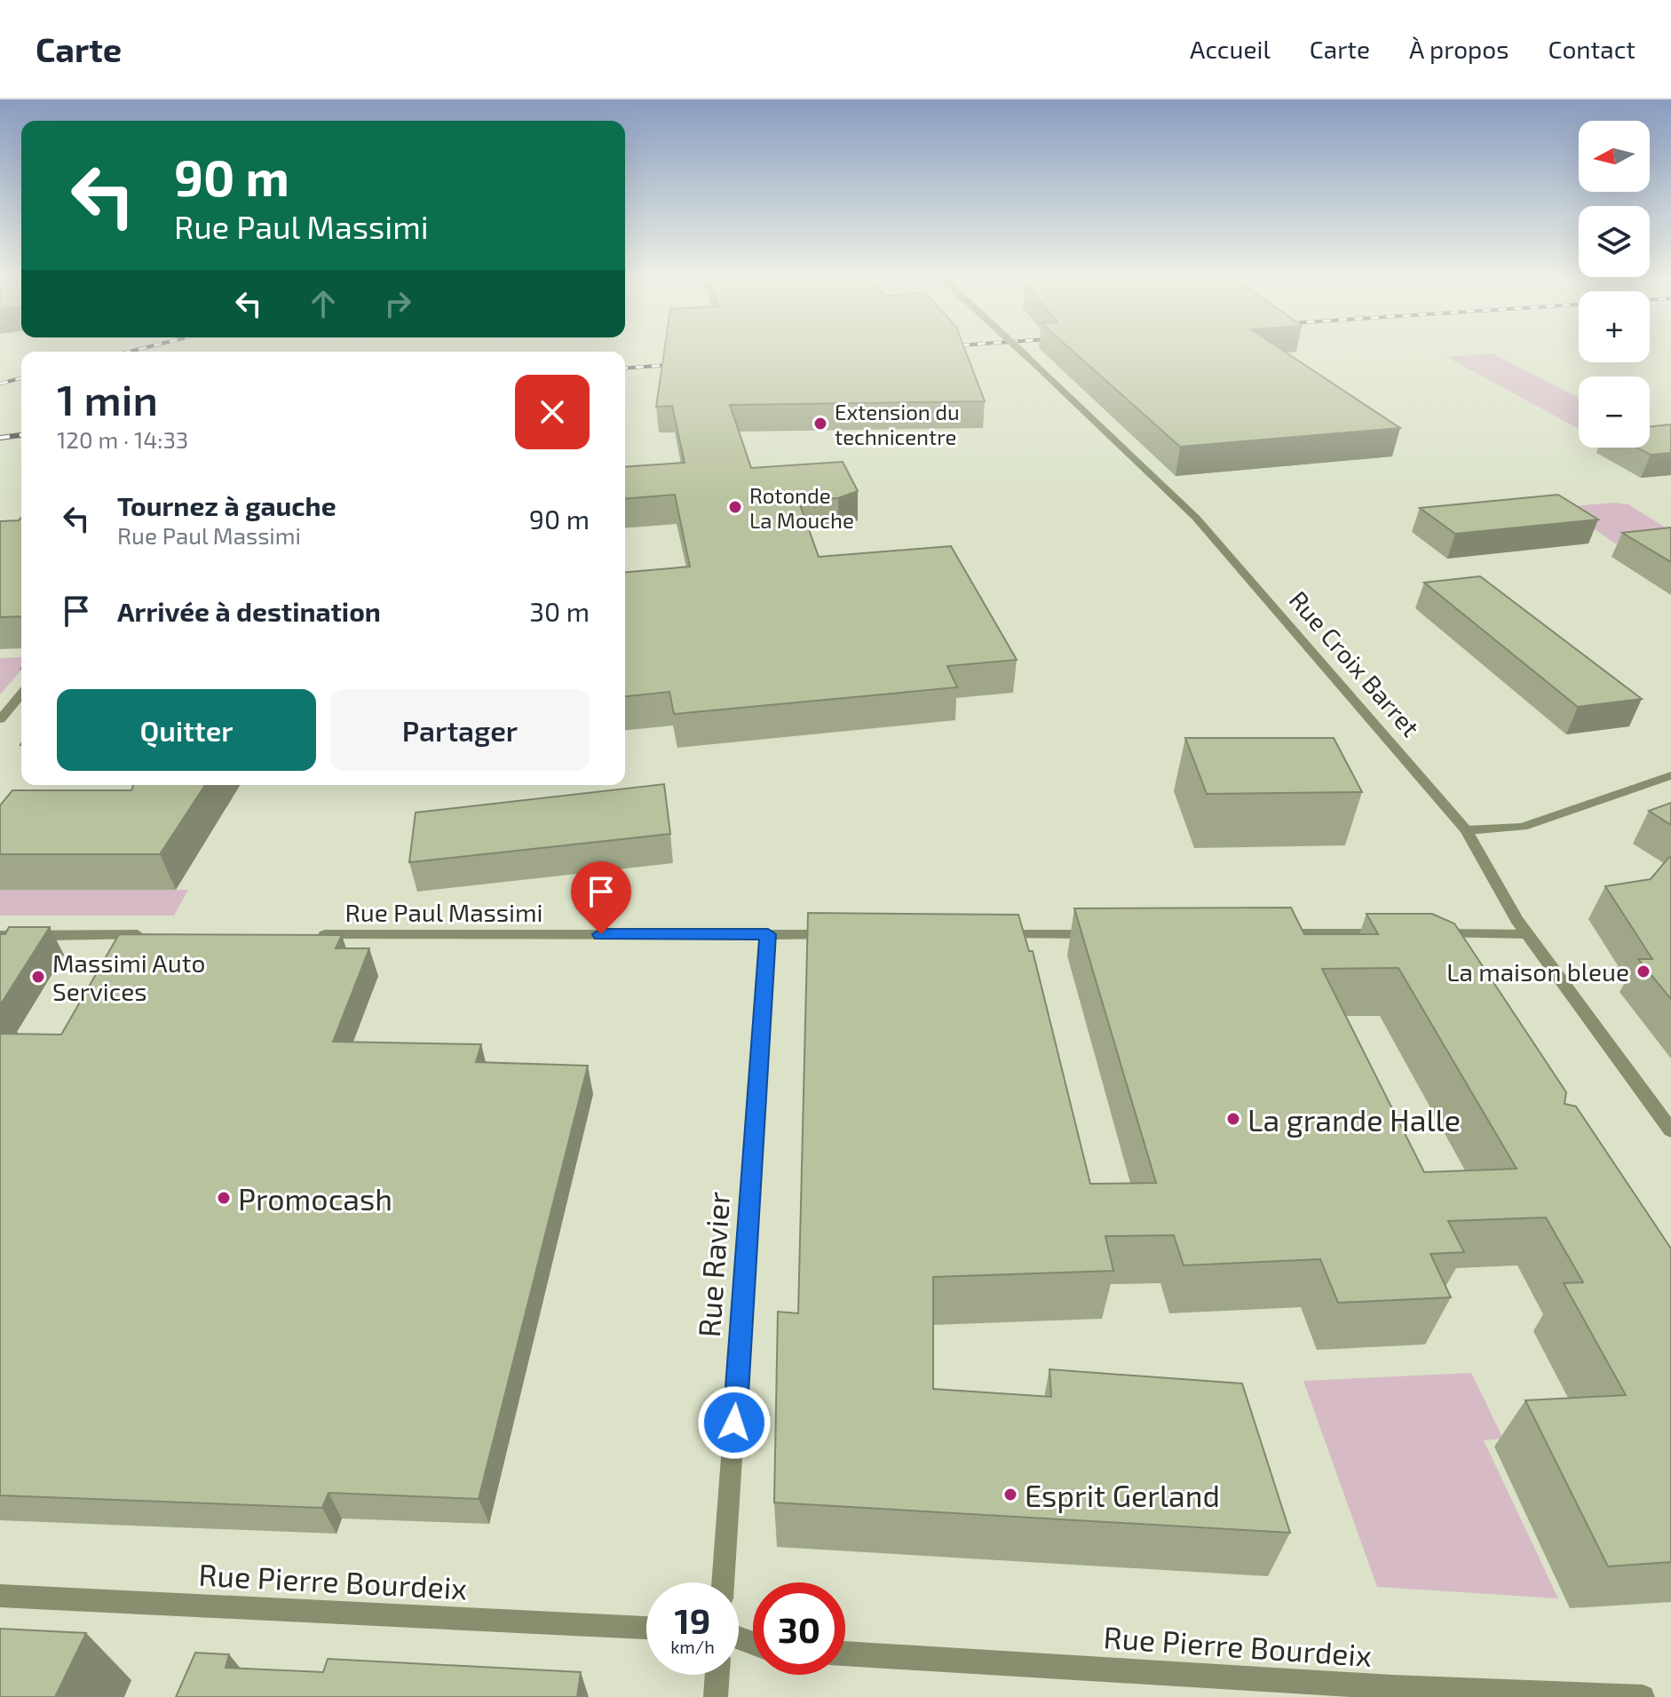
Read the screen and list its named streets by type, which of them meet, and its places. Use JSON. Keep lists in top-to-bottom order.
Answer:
{
  "streets": {
    "street": [
      "Rue Croix Barret",
      "Rue Paul Massimi",
      "Rue Ravier",
      "Rue Pierre Bourdeix"
    ]
  },
  "crossings": [
    ["Rue Paul Massimi", "Rue Ravier"]
  ],
  "places": [
    "Extension du technicentre",
    "Rotonde La Mouche",
    "La maison bleue",
    "Massimi Auto Services",
    "La grande Halle",
    "Promocash",
    "Esprit Gerland"
  ],
  "north": "left",
  "page": {
    "header": "Carte",
    "nav": [
      "Accueil",
      "Carte",
      "À propos",
      "Contact"
    ],
    "map_buttons": ["+", "−"],
    "turn": ["90 m", "Rue Paul Massimi"],
    "heading": ["1 min", "120 m · 14:33"],
    "list": [
      {
        "name": "Tournez à gauche",
        "note": "Rue Paul Massimi",
        "value": "90 m"
      },
      {
        "name": "Arrivée à destination",
        "value": "30 m"
      }
    ],
    "buttons": ["Quitter", "Partager"],
    "speed": "19 km/h",
    "limit": "30"
  }
}
